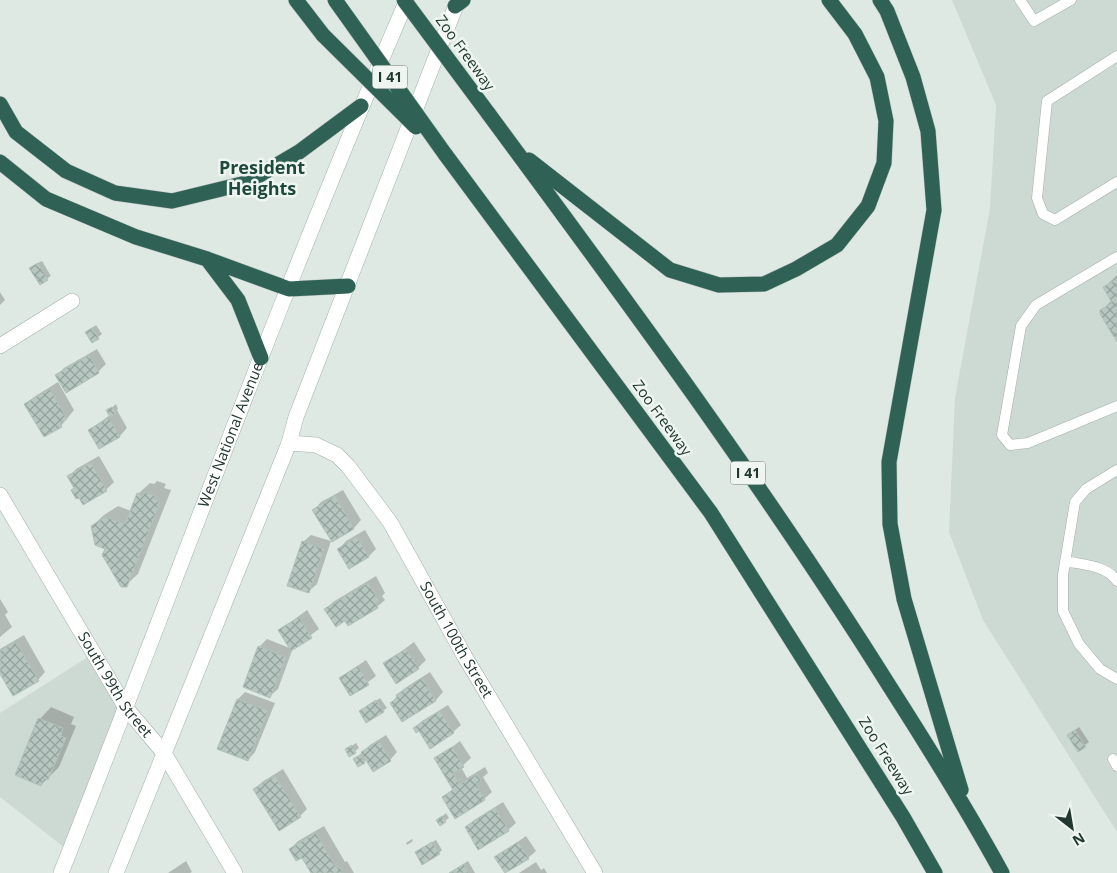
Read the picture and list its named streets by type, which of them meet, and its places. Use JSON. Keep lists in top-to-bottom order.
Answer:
{
  "streets": {
    "highway": ["Zoo Freeway", "I 41"],
    "main road": ["West National Avenue", "South 100th Street", "South 99th Street"]
  },
  "crossings": [
    ["Zoo Freeway", "West National Avenue"],
    ["West National Avenue", "South 99th Street"]
  ],
  "districts": ["President Heights"],
  "north": "bottom right"
}
